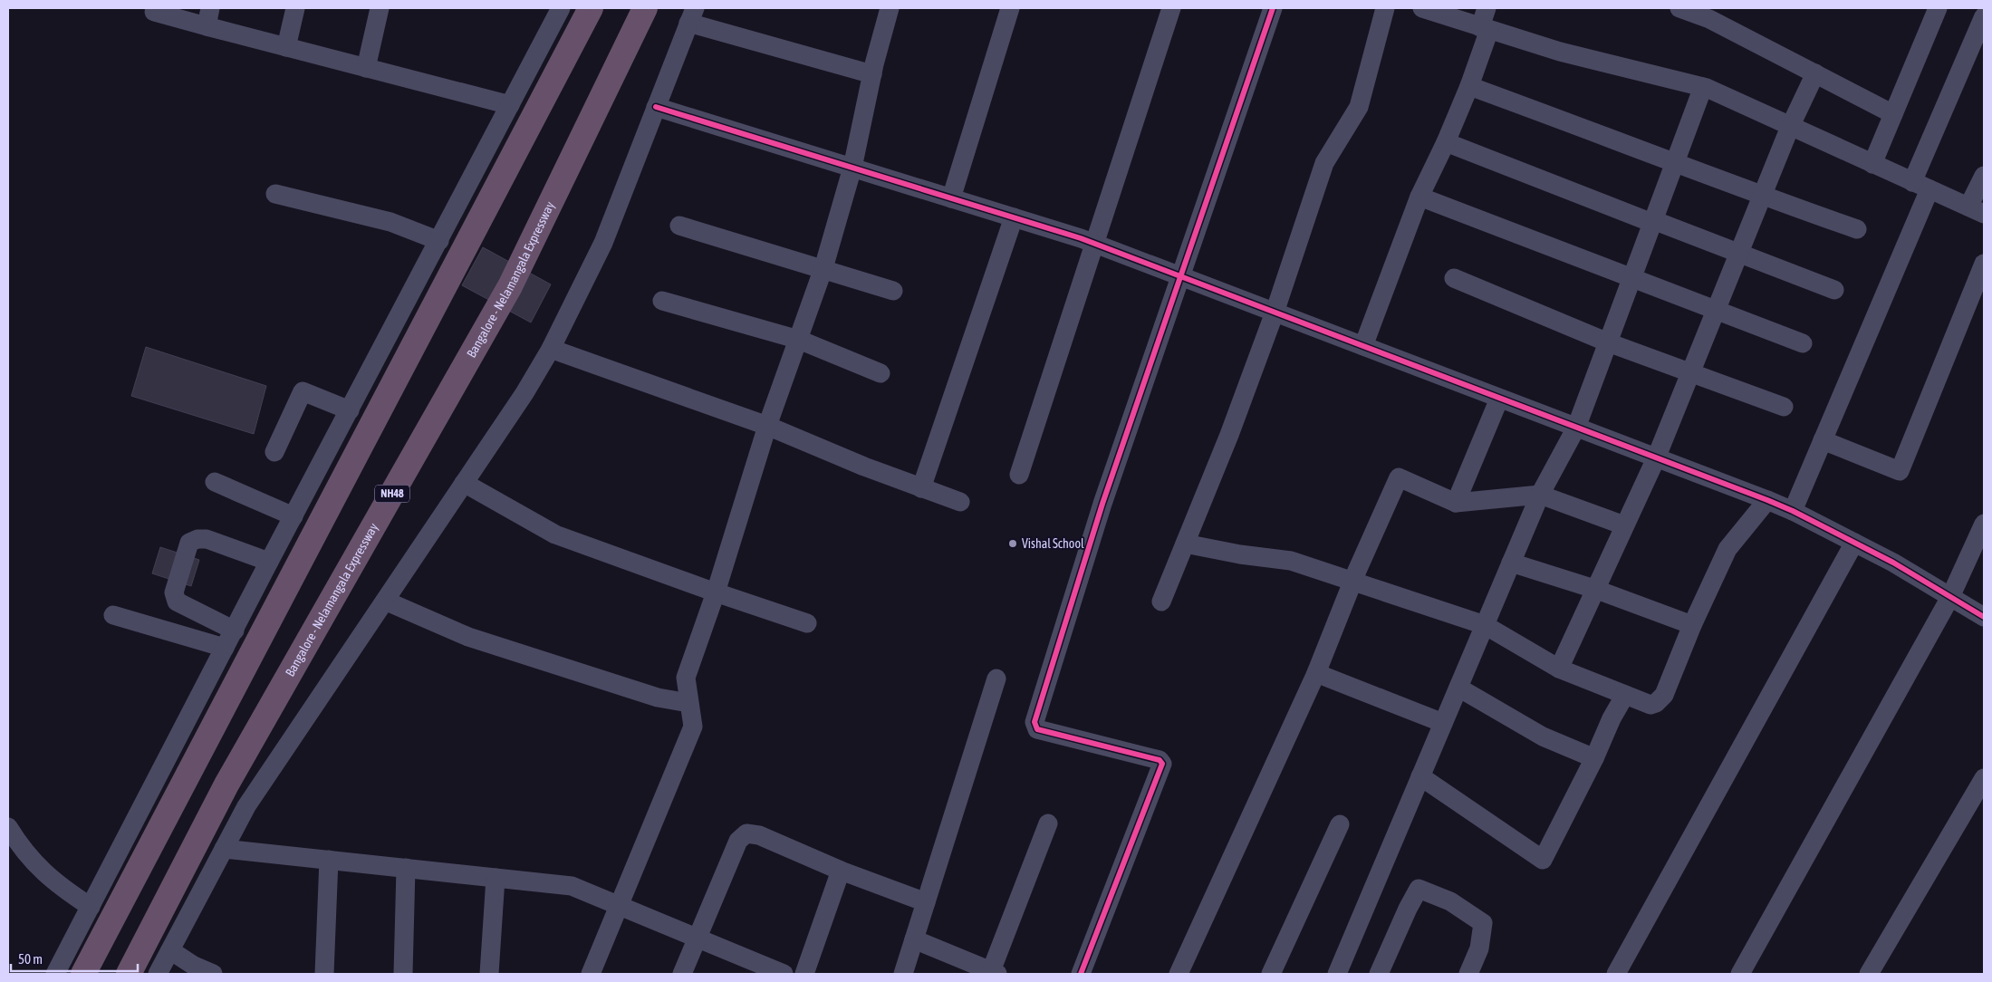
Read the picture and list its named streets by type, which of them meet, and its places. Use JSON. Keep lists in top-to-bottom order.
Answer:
{
  "streets": {
    "highway": ["Bangalore - Nelamangala Expressway", "NH48"]
  },
  "places": ["Vishal School"],
  "scale_bar": "50 m"
}
